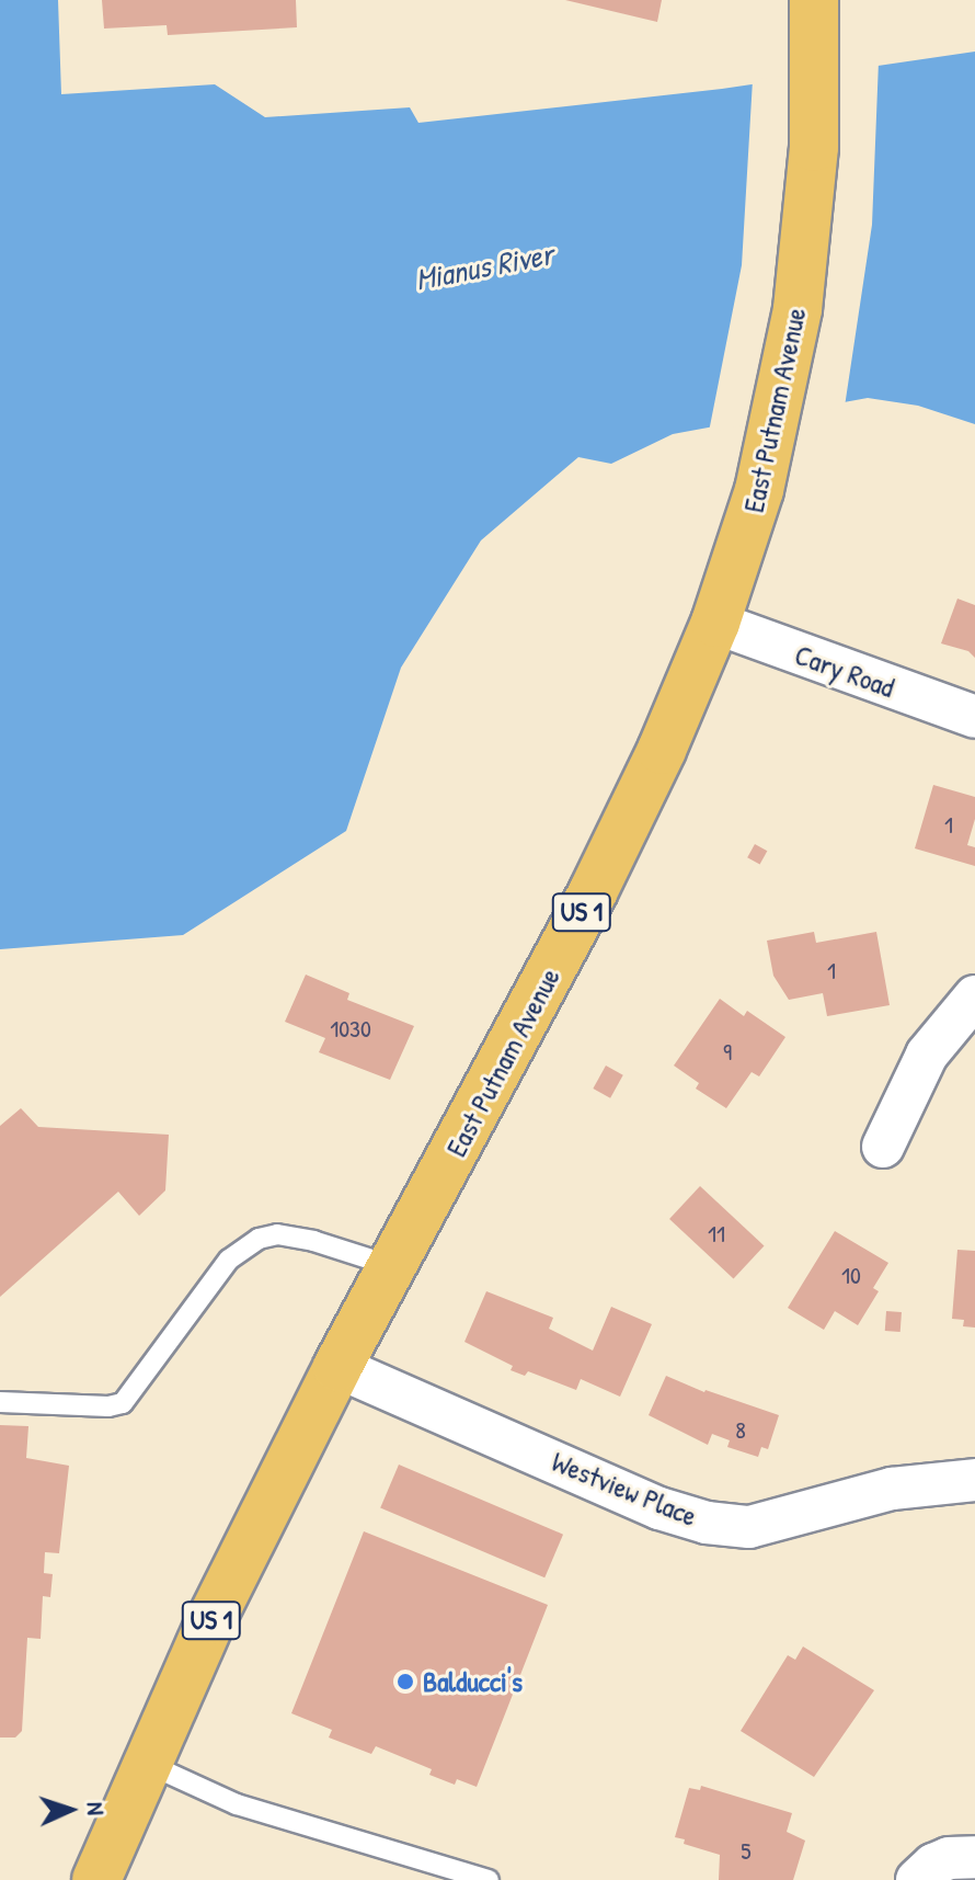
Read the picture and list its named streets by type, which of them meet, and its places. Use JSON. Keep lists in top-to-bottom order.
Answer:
{
  "streets": {
    "main road": ["East Putnam Avenue", "US 1"],
    "street": ["Cary Road", "Westview Place"]
  },
  "crossings": [
    ["East Putnam Avenue", "Cary Road"],
    ["East Putnam Avenue", "Westview Place"]
  ],
  "water": ["Mianus River"],
  "places": ["Balducci's"],
  "house_numbers": [
    "1",
    "1",
    "1030",
    "9",
    "11",
    "10",
    "8",
    "5"
  ],
  "north": "right"
}
